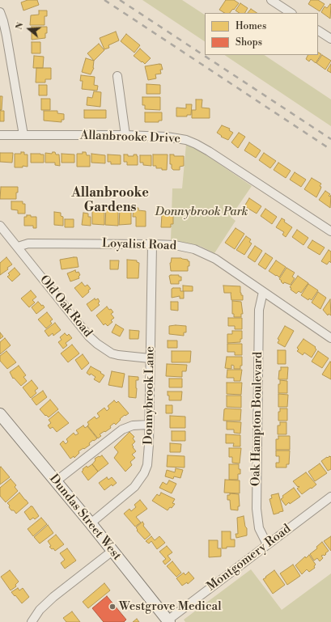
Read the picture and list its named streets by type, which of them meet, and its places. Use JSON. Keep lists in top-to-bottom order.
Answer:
{
  "streets": {
    "main road": ["Dundas Street West"],
    "street": [
      "Allanbrooke Drive",
      "Loyalist Road",
      "Old Oak Road",
      "Donnybrook Lane",
      "Oak Hampton Boulevard",
      "Montgomery Road"
    ]
  },
  "crossings": [
    ["Loyalist Road", "Old Oak Road"],
    ["Loyalist Road", "Donnybrook Lane"],
    ["Loyalist Road", "Oak Hampton Boulevard"],
    ["Old Oak Road", "Donnybrook Lane"],
    ["Donnybrook Lane", "Dundas Street West"],
    ["Oak Hampton Boulevard", "Montgomery Road"],
    ["Dundas Street West", "Montgomery Road"]
  ],
  "districts": ["Allanbrooke Gardens"],
  "parks": ["Donnybrook Park"],
  "places": ["Westgrove Medical"],
  "legend": ["Homes", "Shops"],
  "north": "left"
}
